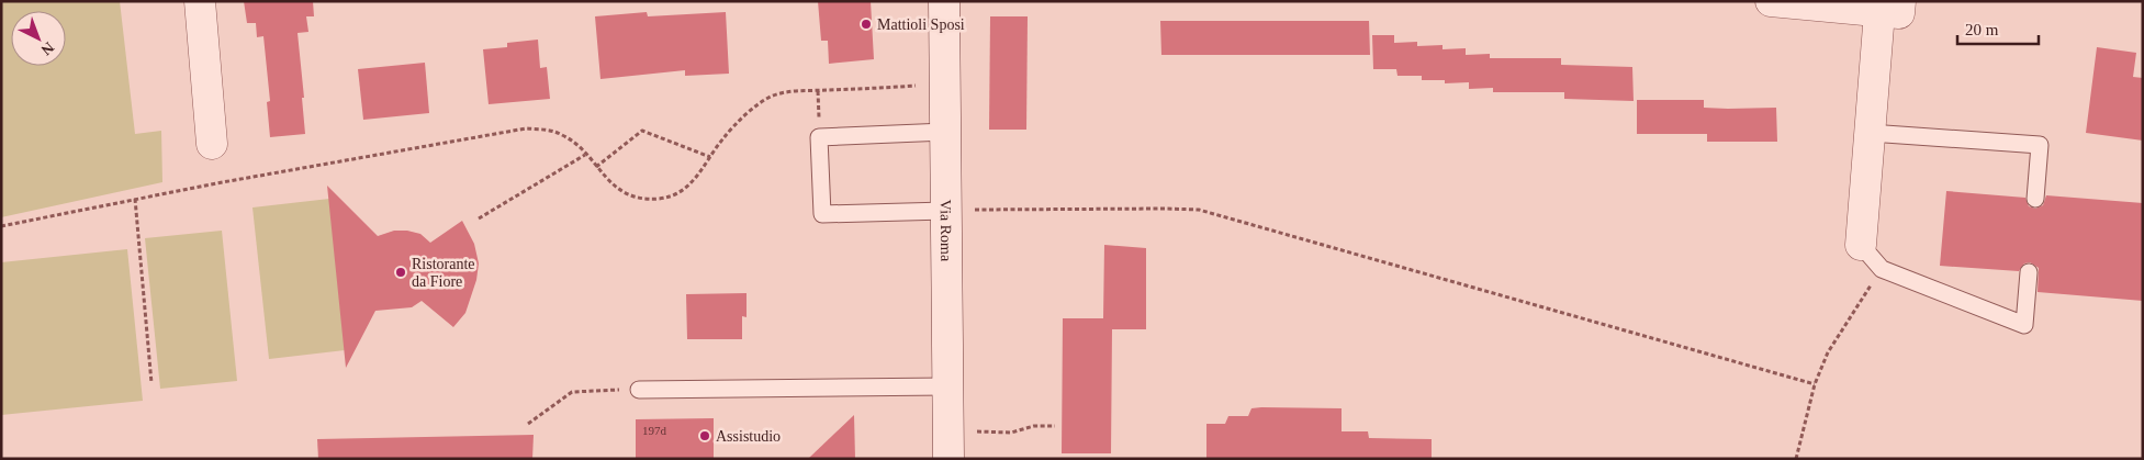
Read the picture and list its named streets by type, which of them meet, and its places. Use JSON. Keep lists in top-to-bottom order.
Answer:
{
  "streets": {
    "street": ["Via Roma"]
  },
  "places": ["Mattioli Sposi", "Ristorante da Fiore", "Assistudio"],
  "house_numbers": ["197d"],
  "scale_bar": "20 m",
  "north": "bottom right"
}
